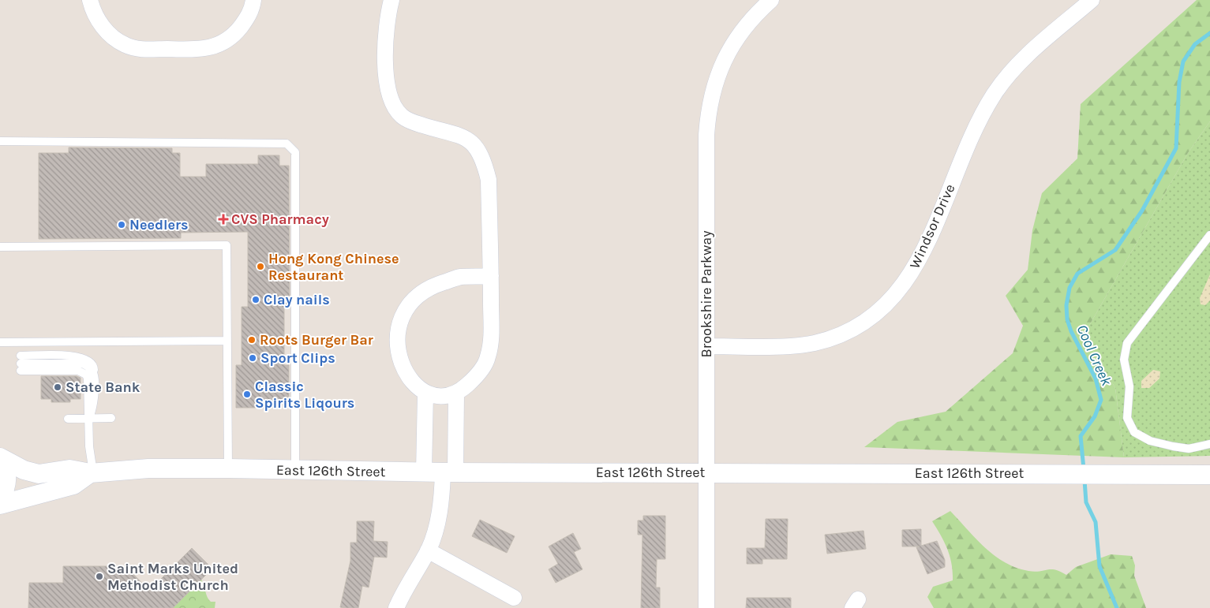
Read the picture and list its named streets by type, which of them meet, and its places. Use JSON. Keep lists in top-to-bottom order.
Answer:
{
  "streets": {
    "street": ["Windsor Drive", "Brookshire Parkway", "East 126th Street"]
  },
  "crossings": [
    ["Windsor Drive", "Brookshire Parkway"],
    ["Brookshire Parkway", "East 126th Street"]
  ],
  "water": ["Cool Creek"],
  "places": {
    "health": ["CVS Pharmacy"],
    "other": [
      "Needlers",
      "Hong Kong Chinese Restaurant",
      "Clay nails",
      "Roots Burger Bar",
      "Sport Clips",
      "State Bank",
      "Classic Spirits Liqours",
      "Saint Marks United Methodist Church"
    ]
  }
}
